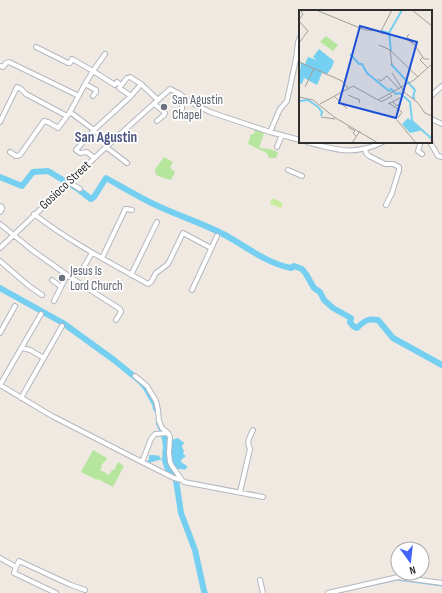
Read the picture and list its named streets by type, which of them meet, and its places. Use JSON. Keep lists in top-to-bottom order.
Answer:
{
  "streets": {
    "street": ["Gosioco Street"]
  },
  "districts": ["San Agustin"],
  "places": ["San Agustin Chapel", "Jesus Is Lord Church"],
  "north": "bottom"
}
